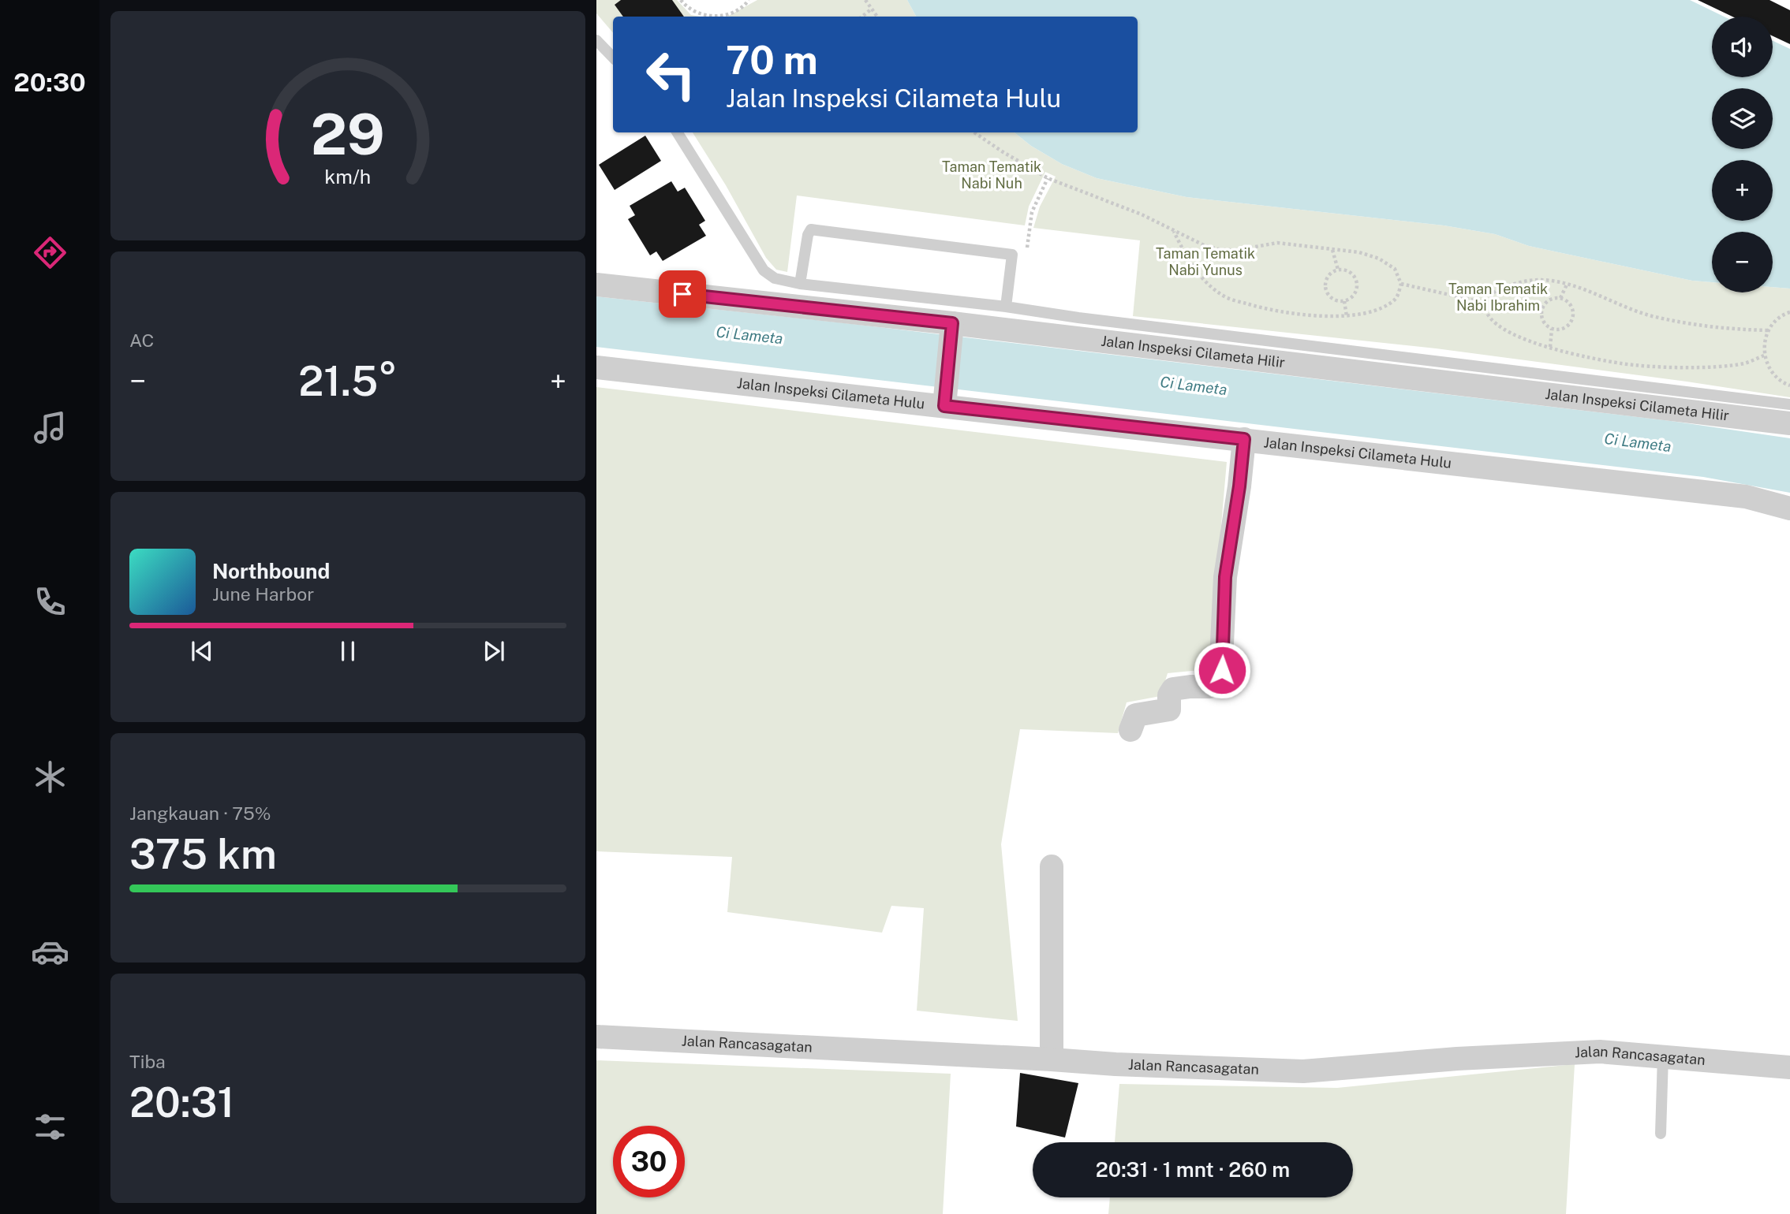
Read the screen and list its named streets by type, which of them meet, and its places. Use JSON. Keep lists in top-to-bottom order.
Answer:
{
  "streets": {
    "street": ["Jalan Inspeksi Cilameta Hilir", "Jalan Inspeksi Cilameta Hulu", "Jalan Rancasagatan"]
  },
  "water": ["Ci Lameta"],
  "parks": ["Taman Tematik Nabi Nuh", "Taman Tematik Nabi Yunus", "Taman Tematik Nabi Ibrahim"],
  "page": {
    "tabs": "20:30",
    "map_buttons": ["+", "−"],
    "turn": ["70 m", "Jalan Inspeksi Cilameta Hulu"],
    "tile": [
      "AC",
      ["Jangkauan · 75%", "375 km"],
      ["Tiba", "20:31"]
    ],
    "heat": ["−", "21.5°", "+"],
    "song": ["Northbound", "June Harbor"],
    "limit": "30",
    "trip": "20:31 · 1 mnt · 260 m",
    "gauge": ["29", "km/h"]
  }
}
